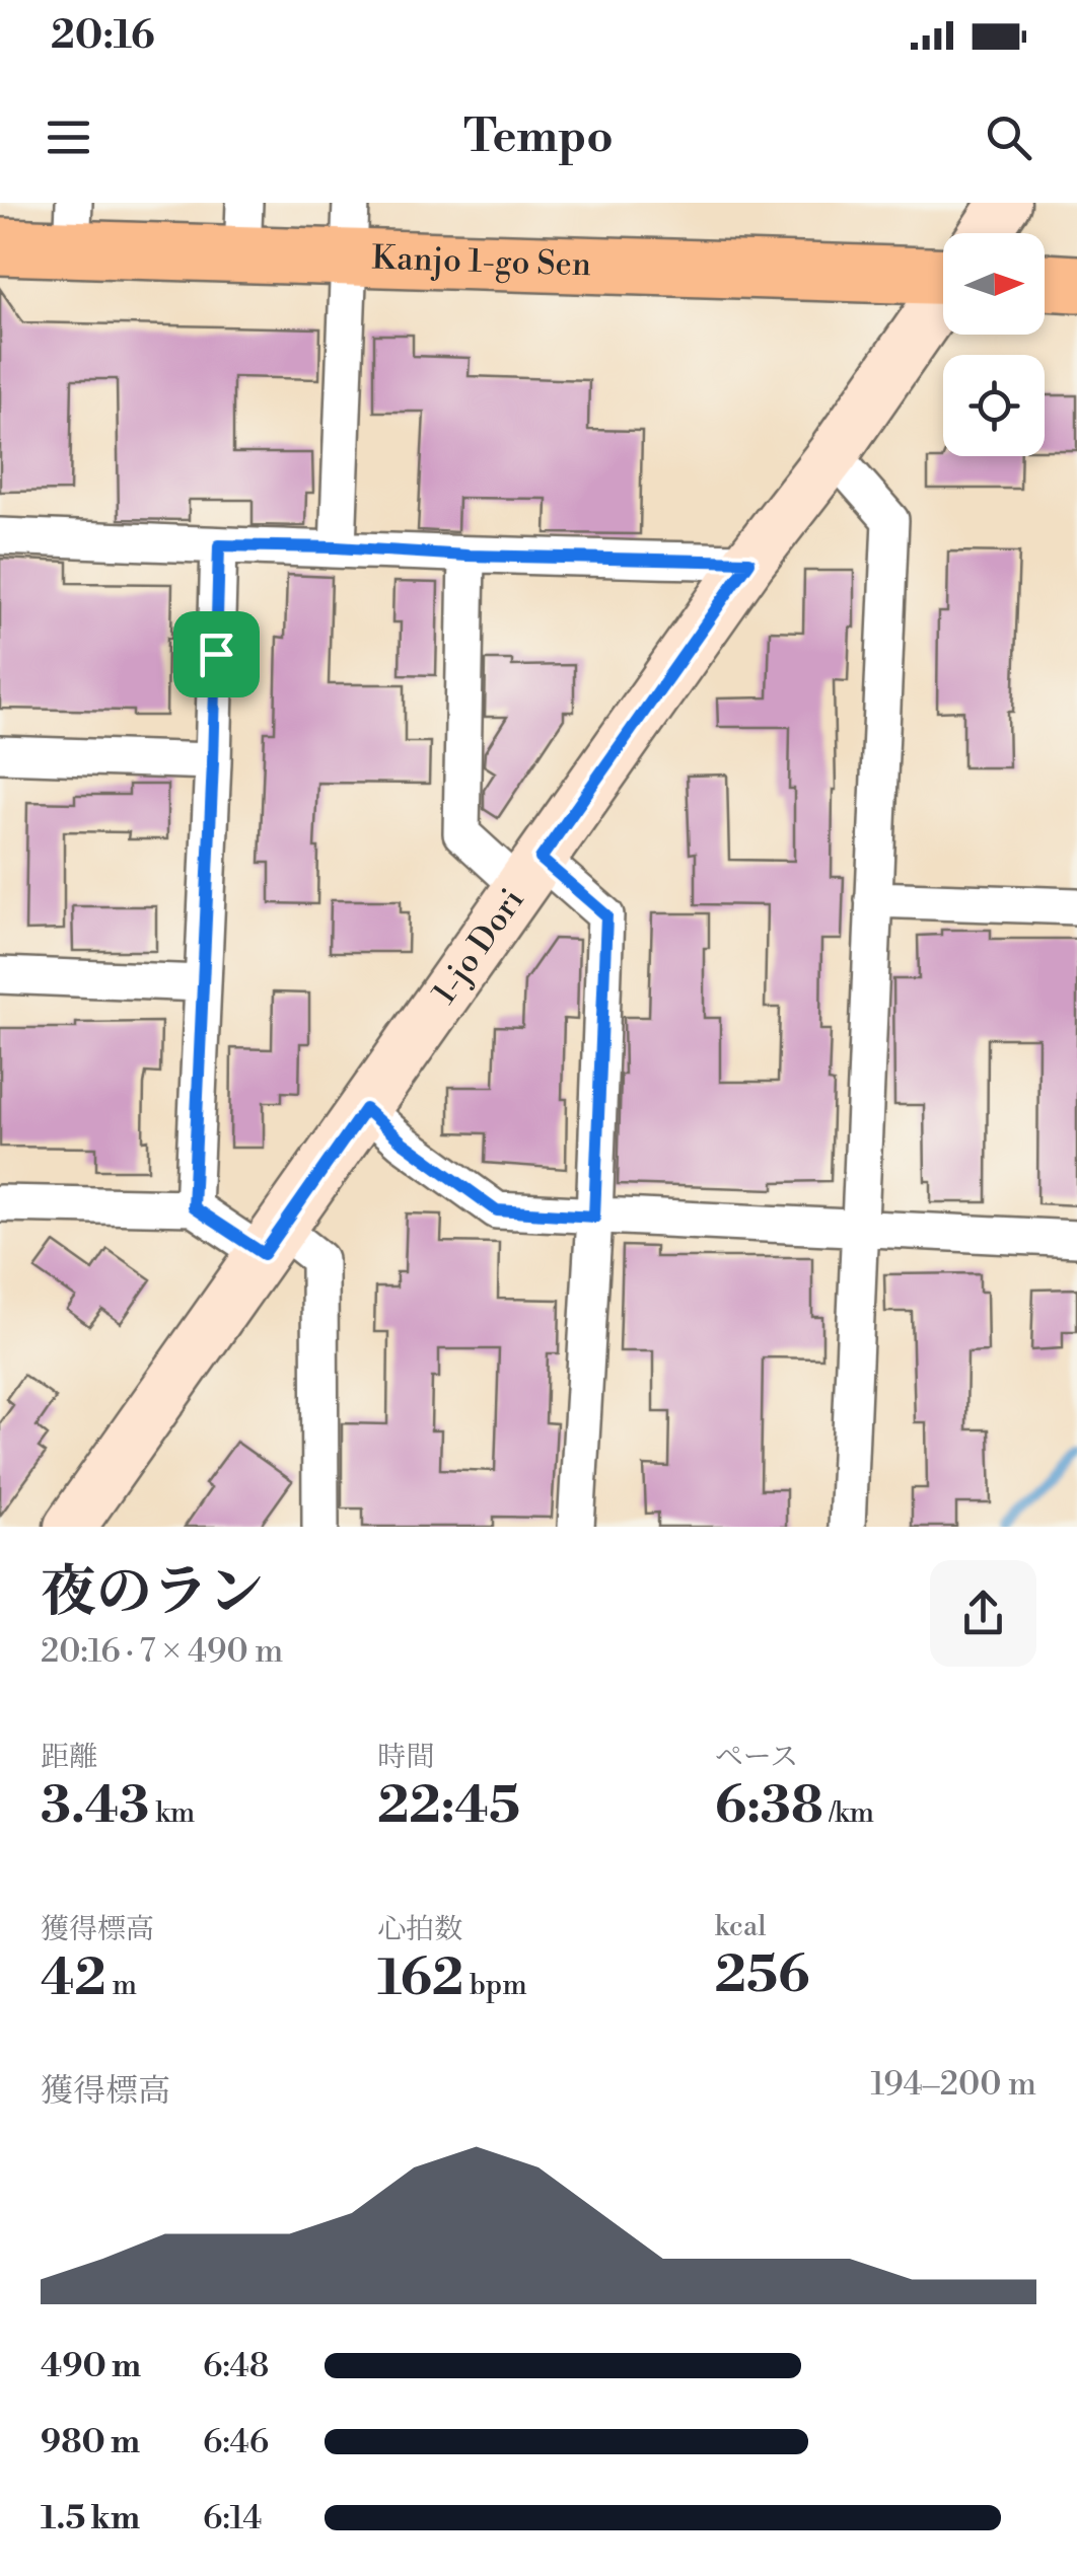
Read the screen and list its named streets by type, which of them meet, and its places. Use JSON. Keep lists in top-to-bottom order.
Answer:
{
  "streets": {
    "main road": ["Kanjo 1-go Sen", "1-jo Dori"]
  },
  "north": "right",
  "page": {
    "status": "20:16",
    "header": "Tempo",
    "heading": ["夜のラン", "20:16 · 7 × 490 m"],
    "stats": [
      ["距離", "3.43 km"],
      ["時間", "22:45"],
      ["ペース", "6:38 /km"],
      ["獲得標高", "42 m"],
      ["心拍数", "162 bpm"],
      ["kcal", "256"]
    ],
    "chart": ["獲得標高", "194–200 m"],
    "list": [
      {
        "name": "490 m",
        "note": "6:48"
      },
      {
        "name": "980 m",
        "note": "6:46"
      },
      {
        "name": "1.5 km",
        "note": "6:14"
      }
    ]
  }
}
